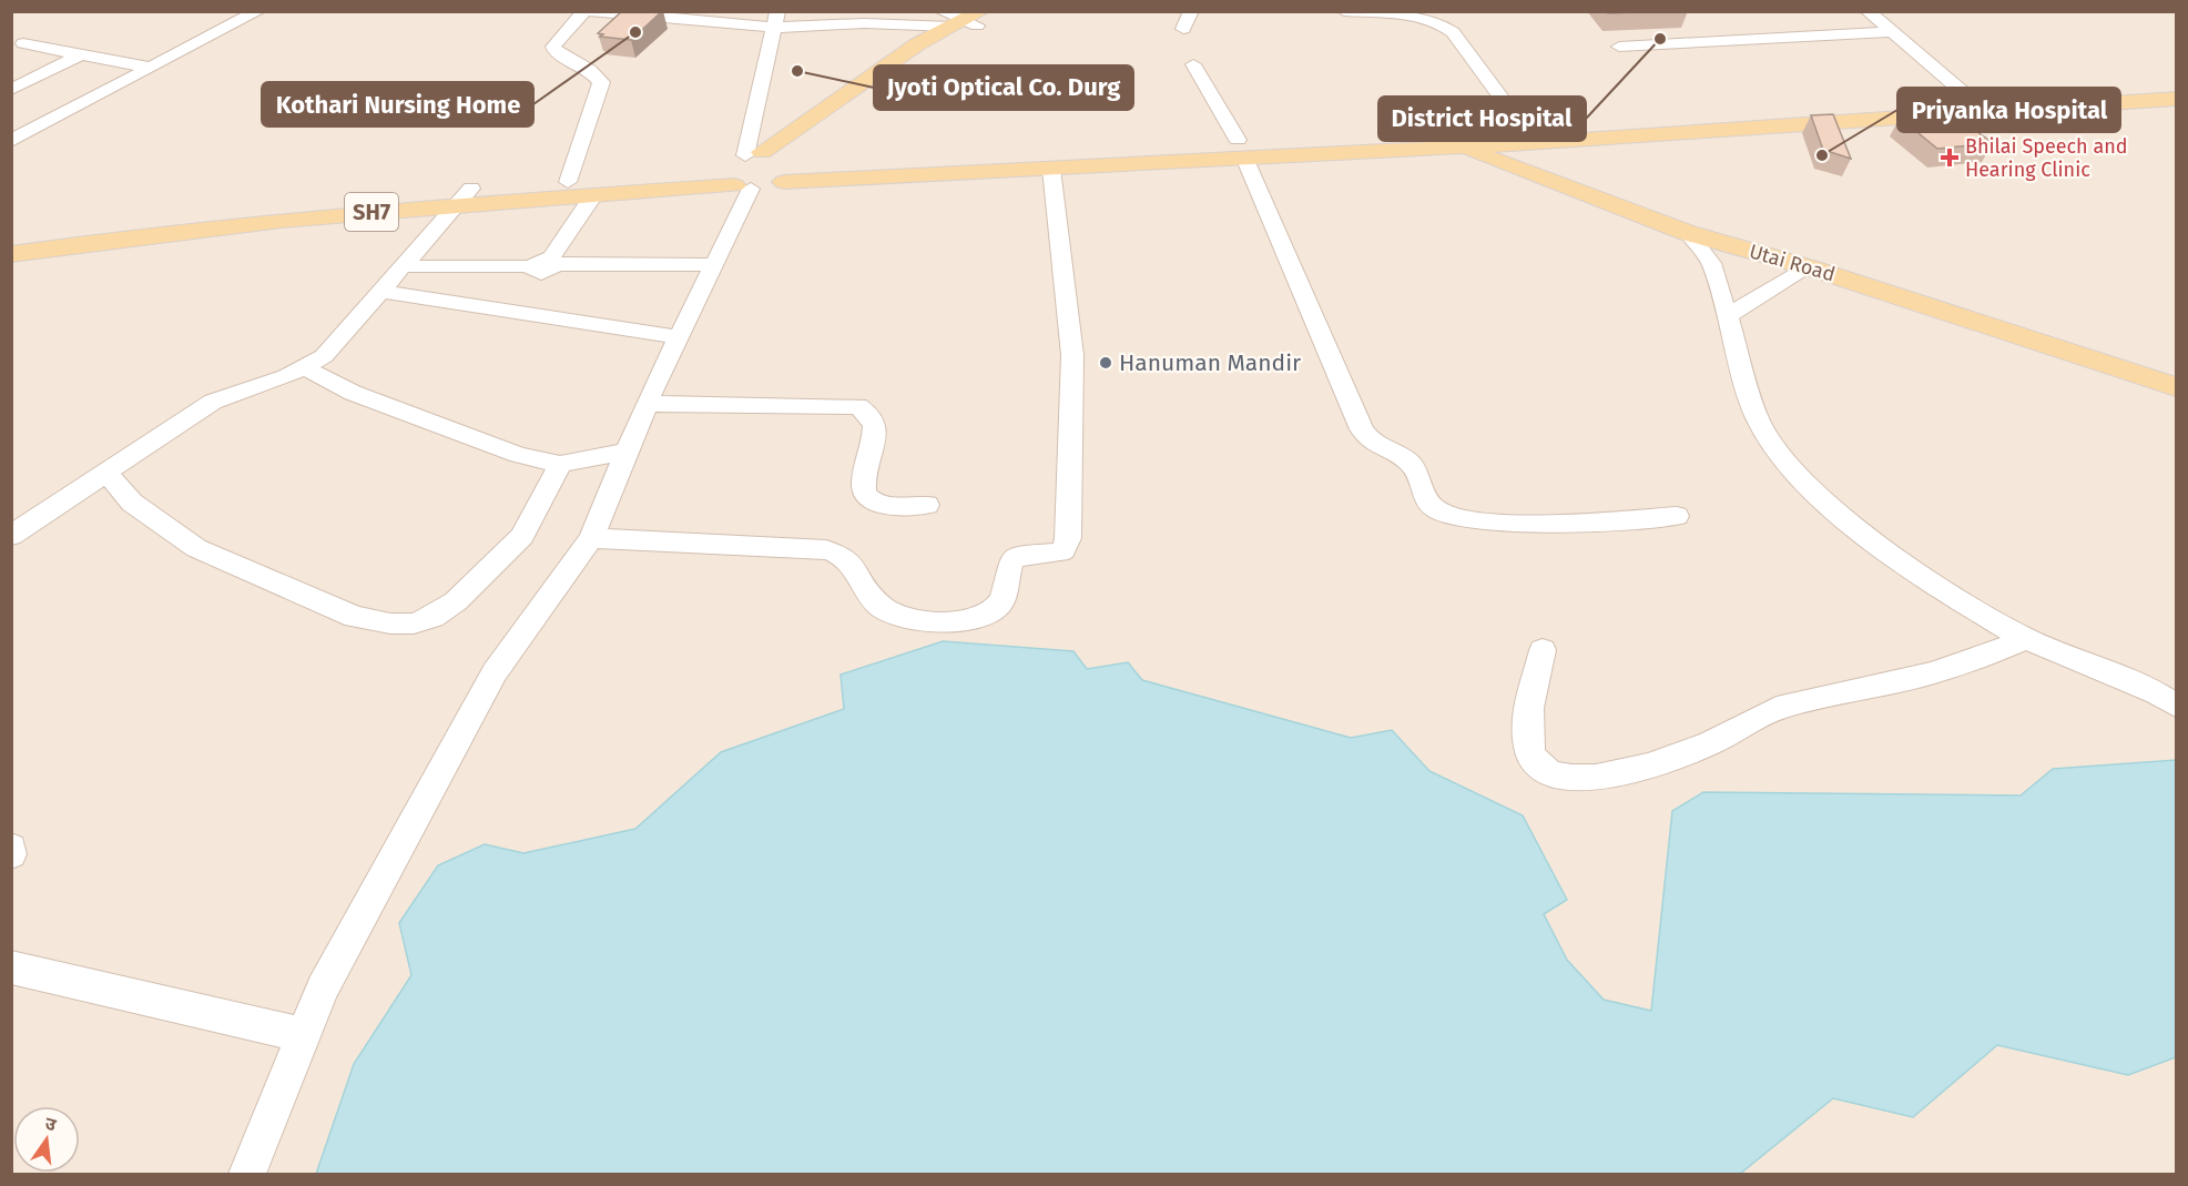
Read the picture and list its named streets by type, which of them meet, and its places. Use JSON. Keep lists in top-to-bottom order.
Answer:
{
  "streets": {
    "main road": ["SH7", "Utai Road"]
  },
  "places": {
    "other": [
      "Kothari Nursing Home",
      "District Hospital",
      "Jyoti Optical Co. Durg",
      "Priyanka Hospital",
      "Hanuman Mandir"
    ],
    "health": ["Bhilai Speech and Hearing Clinic"]
  },
  "north": "top"
}
